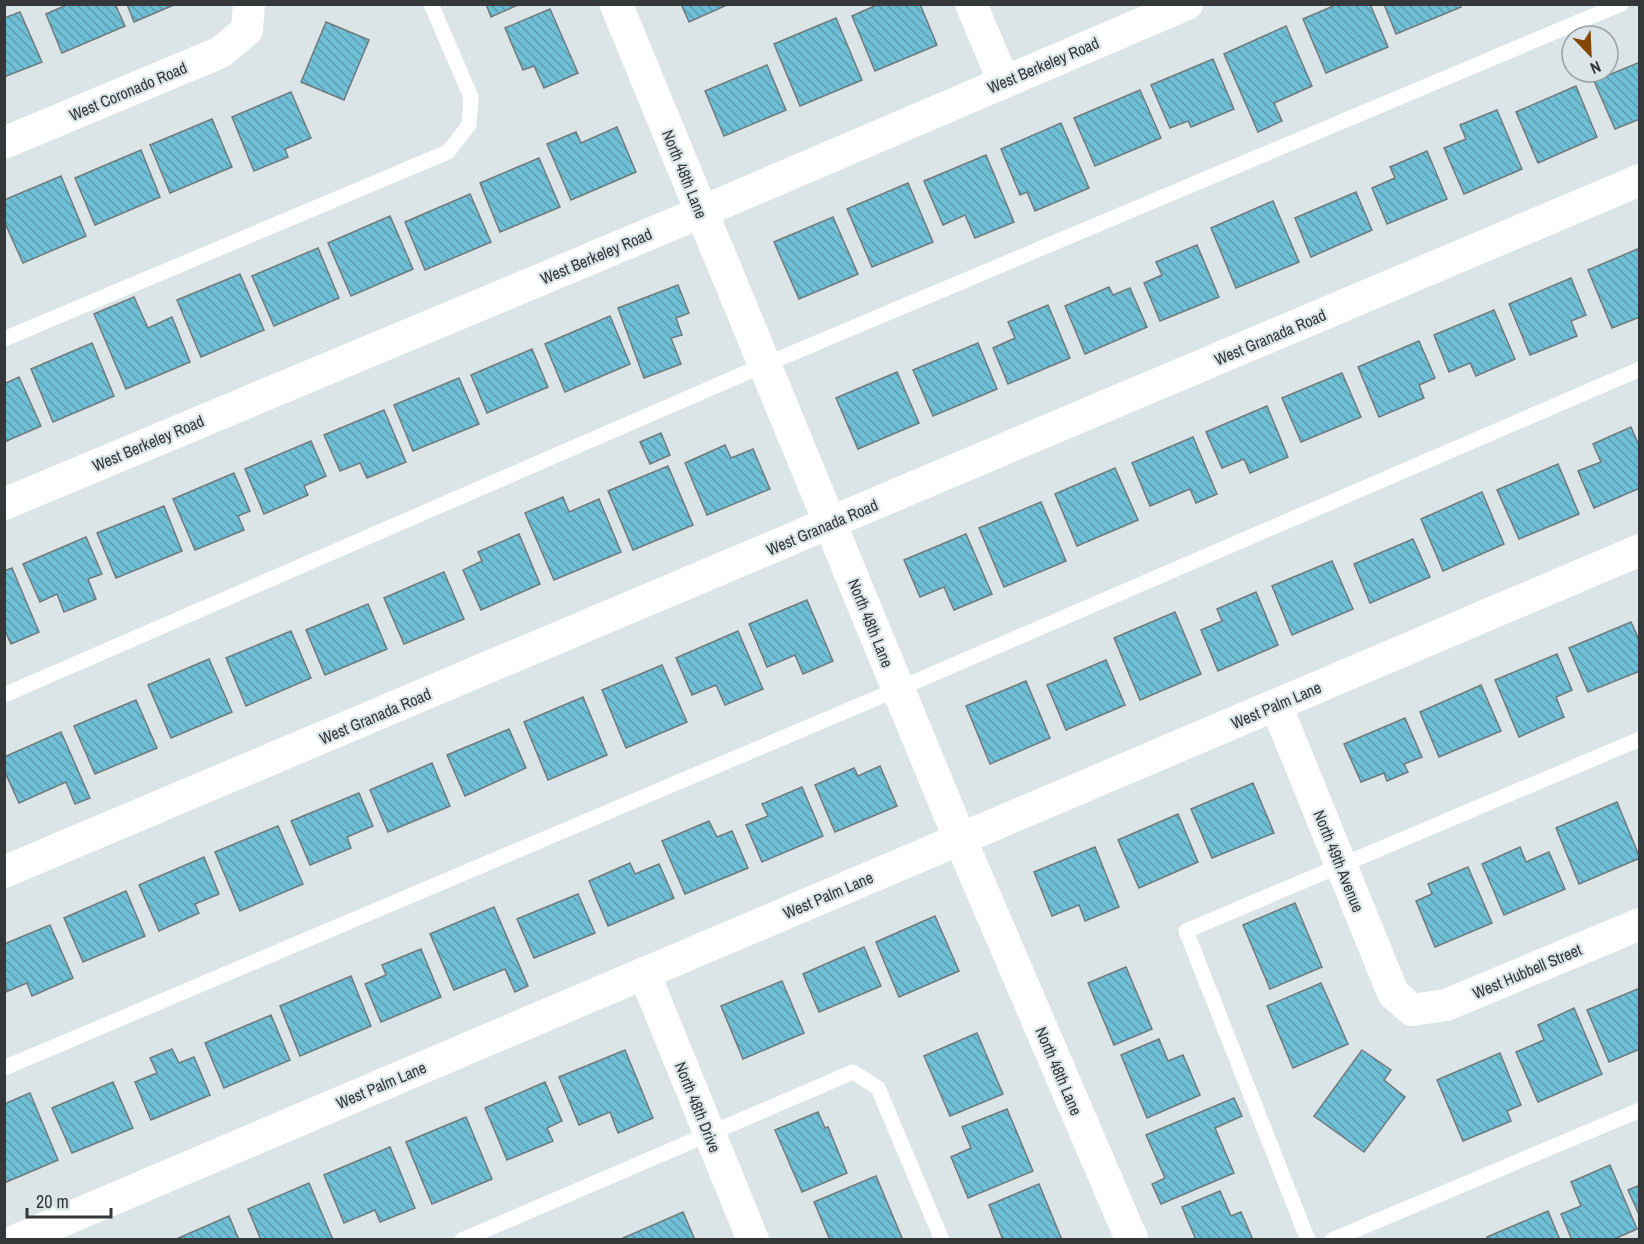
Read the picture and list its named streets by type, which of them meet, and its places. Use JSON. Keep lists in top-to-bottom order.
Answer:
{
  "streets": {
    "street": [
      "West Berkeley Road",
      "West Coronado Road",
      "North 48th Lane",
      "West Granada Road",
      "West Palm Lane",
      "North 49th Avenue",
      "West Hubbell Street",
      "North 48th Drive"
    ]
  },
  "crossings": [
    ["West Berkeley Road", "North 48th Lane"],
    ["North 48th Lane", "West Granada Road"],
    ["North 48th Lane", "West Palm Lane"],
    ["West Palm Lane", "North 49th Avenue"],
    ["West Palm Lane", "North 48th Drive"],
    ["North 49th Avenue", "West Hubbell Street"]
  ],
  "scale_bar": "20 m",
  "north": "bottom right"
}
